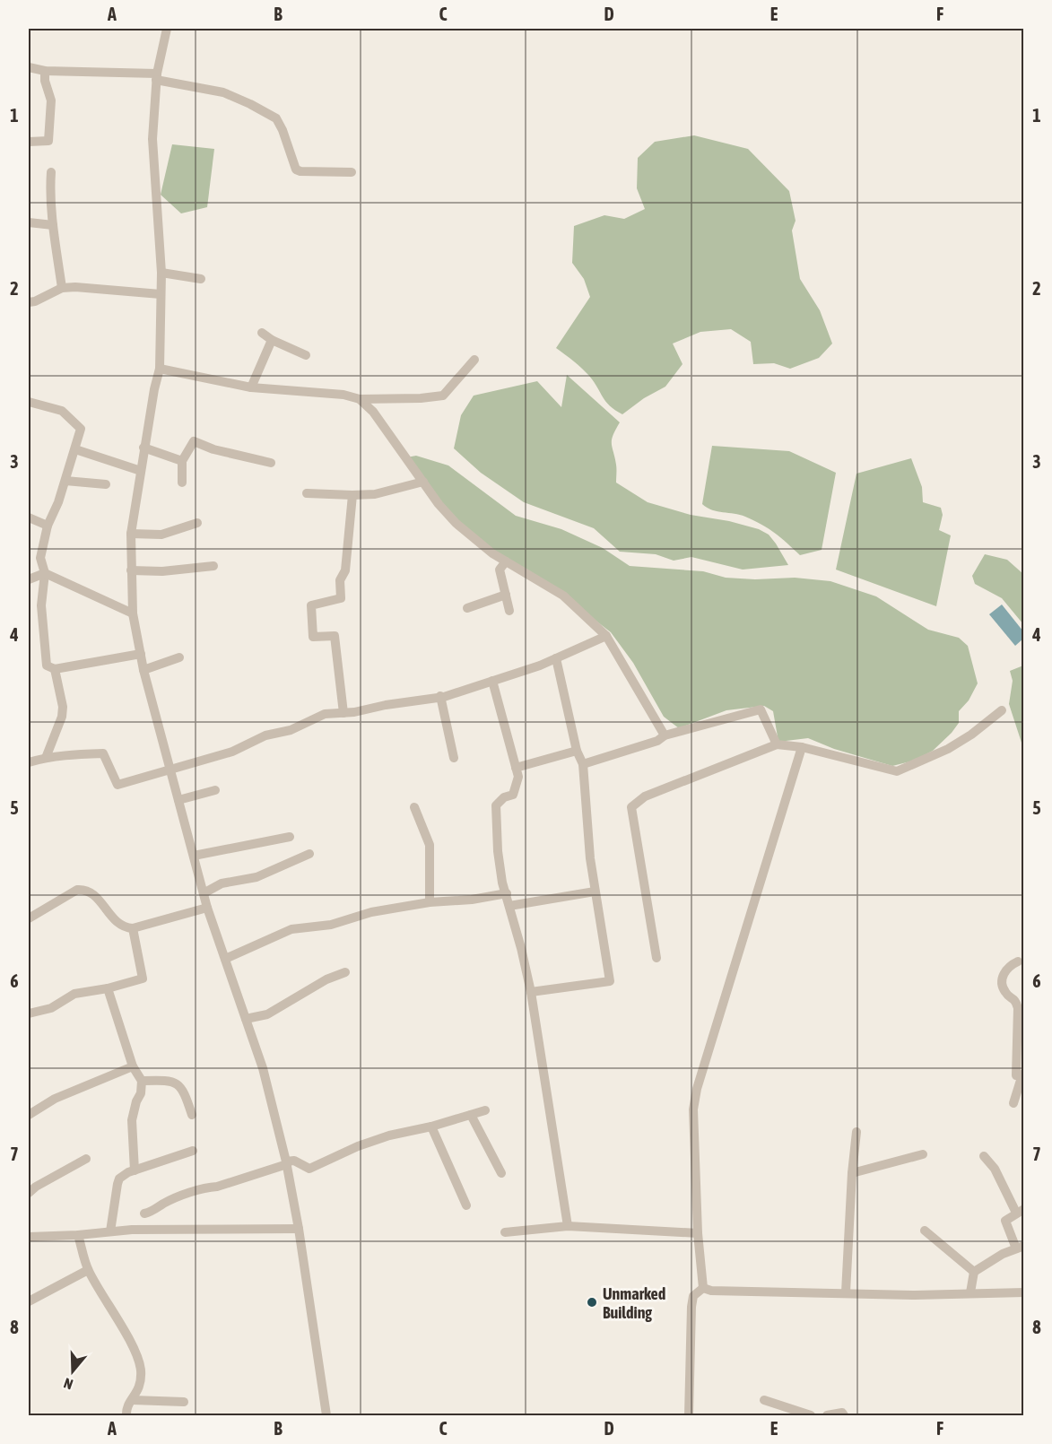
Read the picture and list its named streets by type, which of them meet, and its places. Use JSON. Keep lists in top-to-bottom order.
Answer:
{
  "places": ["Unmarked Building"],
  "north": "bottom",
  "grid": {
    "columns": [
      "A",
      "B",
      "C",
      "D",
      "E",
      "F"
    ],
    "rows": [
      "1",
      "2",
      "3",
      "4",
      "5",
      "6",
      "7",
      "8"
    ]
  }
}
